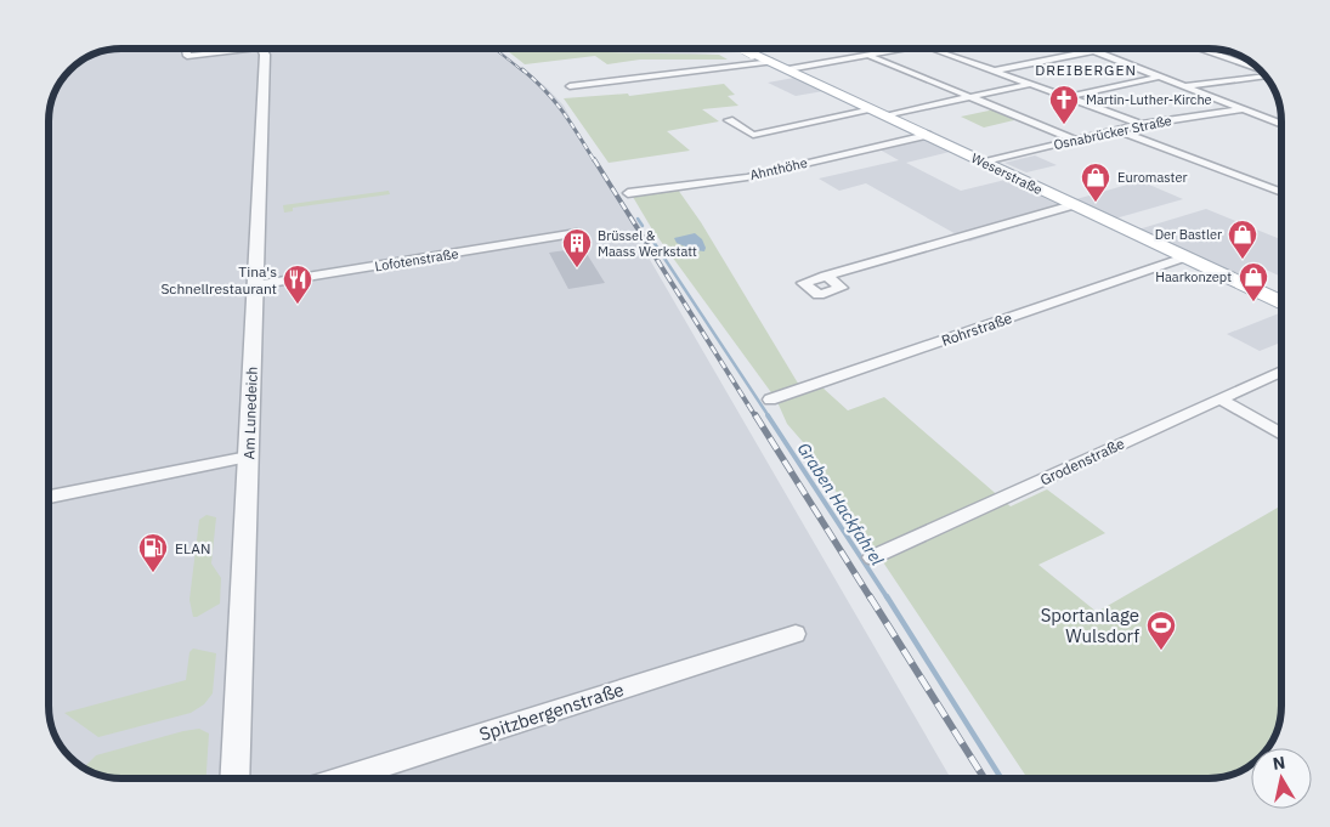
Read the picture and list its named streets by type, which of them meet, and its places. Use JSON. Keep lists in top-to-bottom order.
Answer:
{
  "streets": {
    "main road": ["Weserstraße"],
    "street": [
      "Osnabrücker Straße",
      "Ahnthöhe",
      "Lofotenstraße",
      "Rohrstraße",
      "Am Lunedeich",
      "Grodenstraße",
      "Spitzbergenstraße"
    ]
  },
  "crossings": [
    ["Osnabrücker Straße", "Weserstraße"],
    ["Ahnthöhe", "Weserstraße"],
    ["Weserstraße", "Rohrstraße"],
    ["Lofotenstraße", "Am Lunedeich"]
  ],
  "districts": ["DREIBERGEN"],
  "water": ["Graben Hackfahrel"],
  "places": {
    "church": ["Martin-Luther-Kirche"],
    "shop": ["Euromaster", "Der Bastler", "Haarkonzept"],
    "building": ["Brüssel & Maass Werkstatt"],
    "restaurant": ["Tina's Schnellrestaurant"],
    "fuel station": ["ELAN"],
    "sports": ["Sportanlage Wulsdorf"]
  },
  "north": "top"
}
